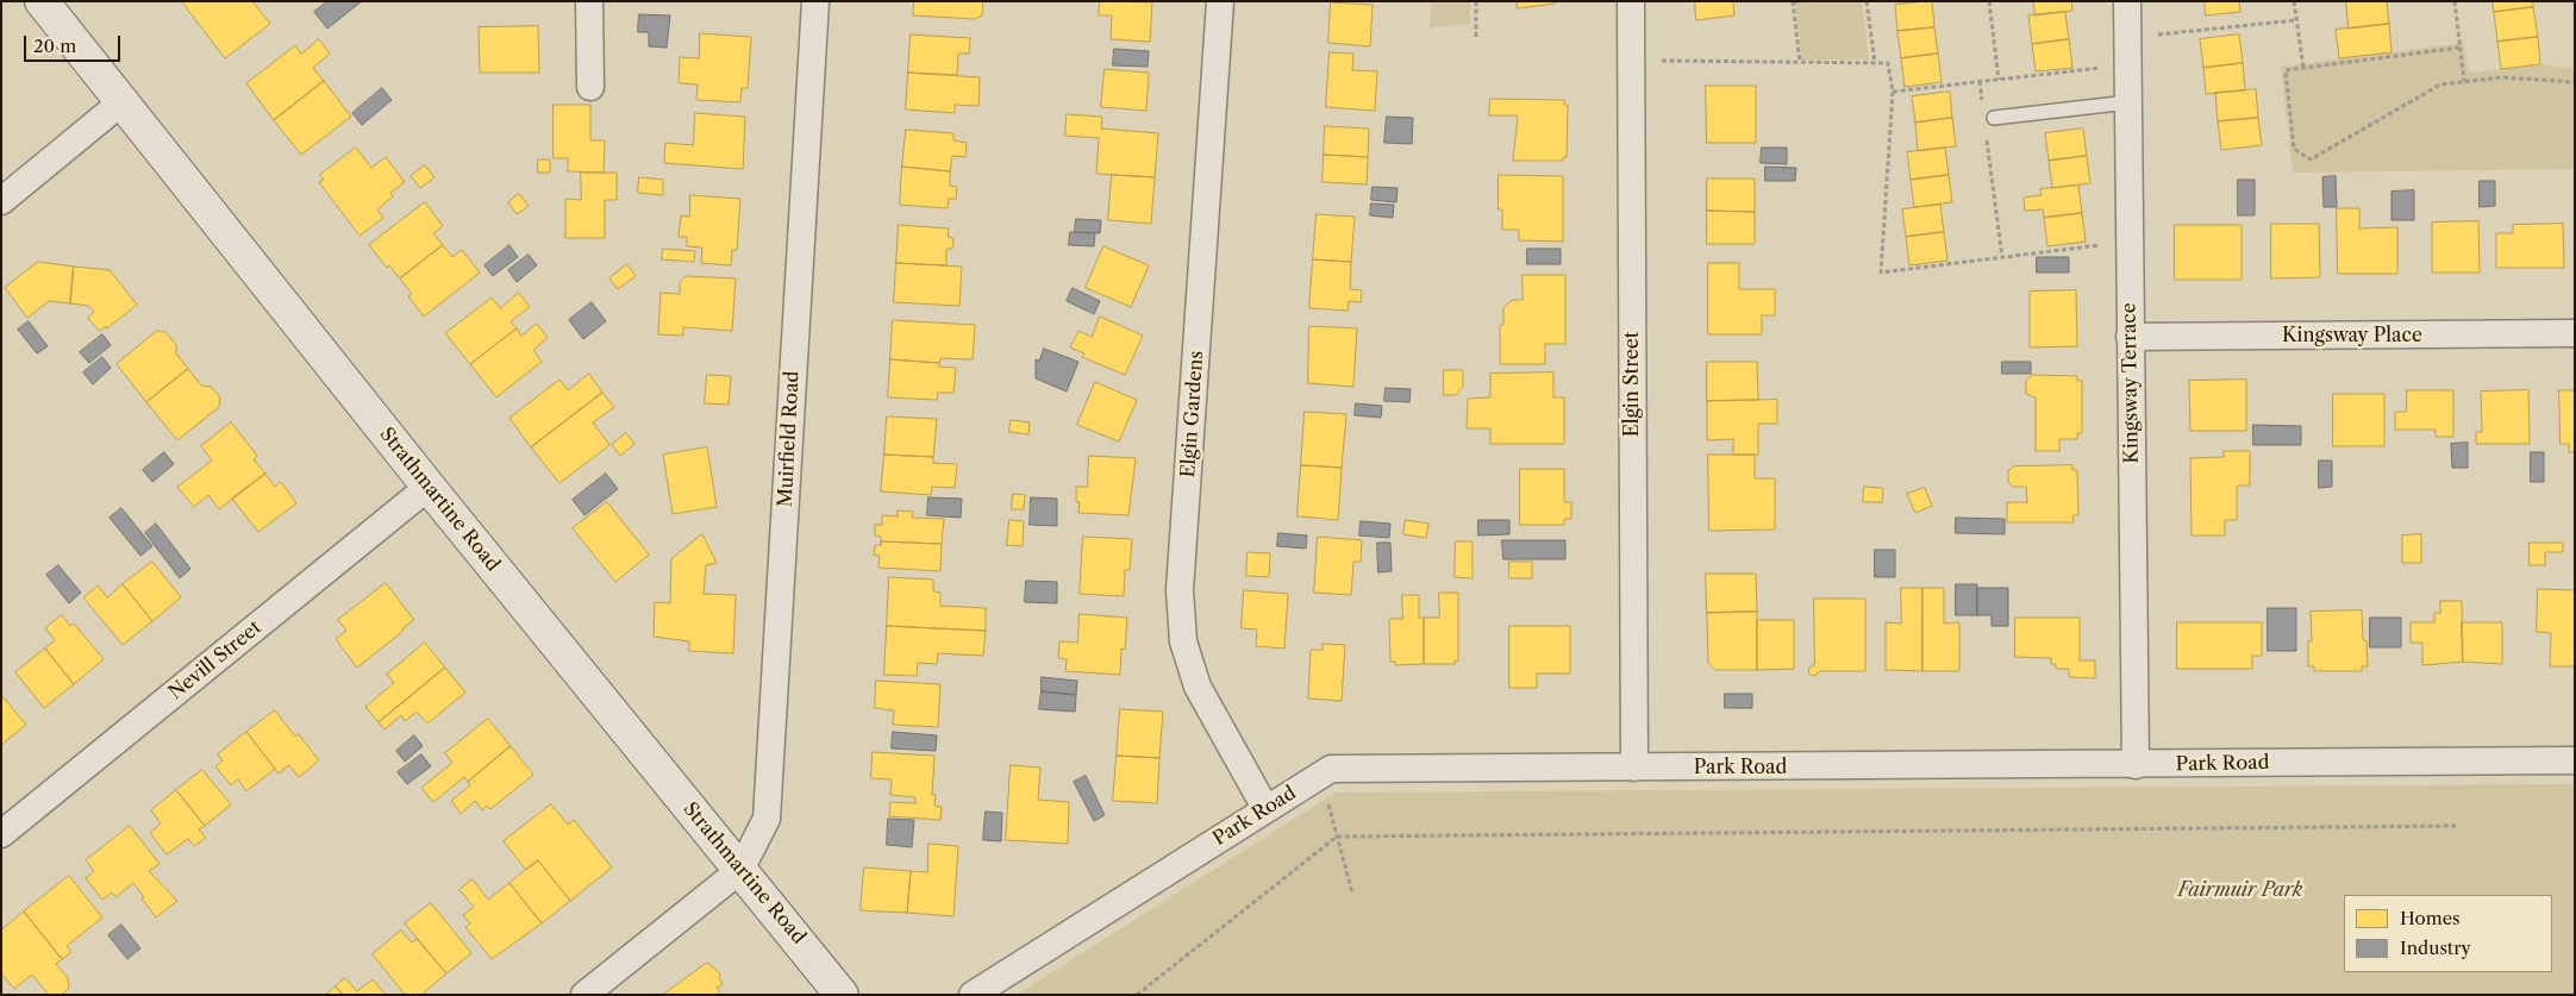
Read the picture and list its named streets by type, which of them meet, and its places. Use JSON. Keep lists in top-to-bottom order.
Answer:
{
  "streets": {
    "street": [
      "Kingsway Place",
      "Kingsway Terrace",
      "Elgin Street",
      "Elgin Gardens",
      "Muirfield Road",
      "Strathmartine Road",
      "Nevill Street",
      "Park Road"
    ]
  },
  "crossings": [
    ["Kingsway Place", "Kingsway Terrace"],
    ["Kingsway Terrace", "Park Road"],
    ["Elgin Street", "Park Road"],
    ["Elgin Gardens", "Park Road"],
    ["Muirfield Road", "Strathmartine Road"],
    ["Strathmartine Road", "Nevill Street"]
  ],
  "parks": ["Fairmuir Park"],
  "legend": ["Homes", "Industry"],
  "scale_bar": "20 m"
}
